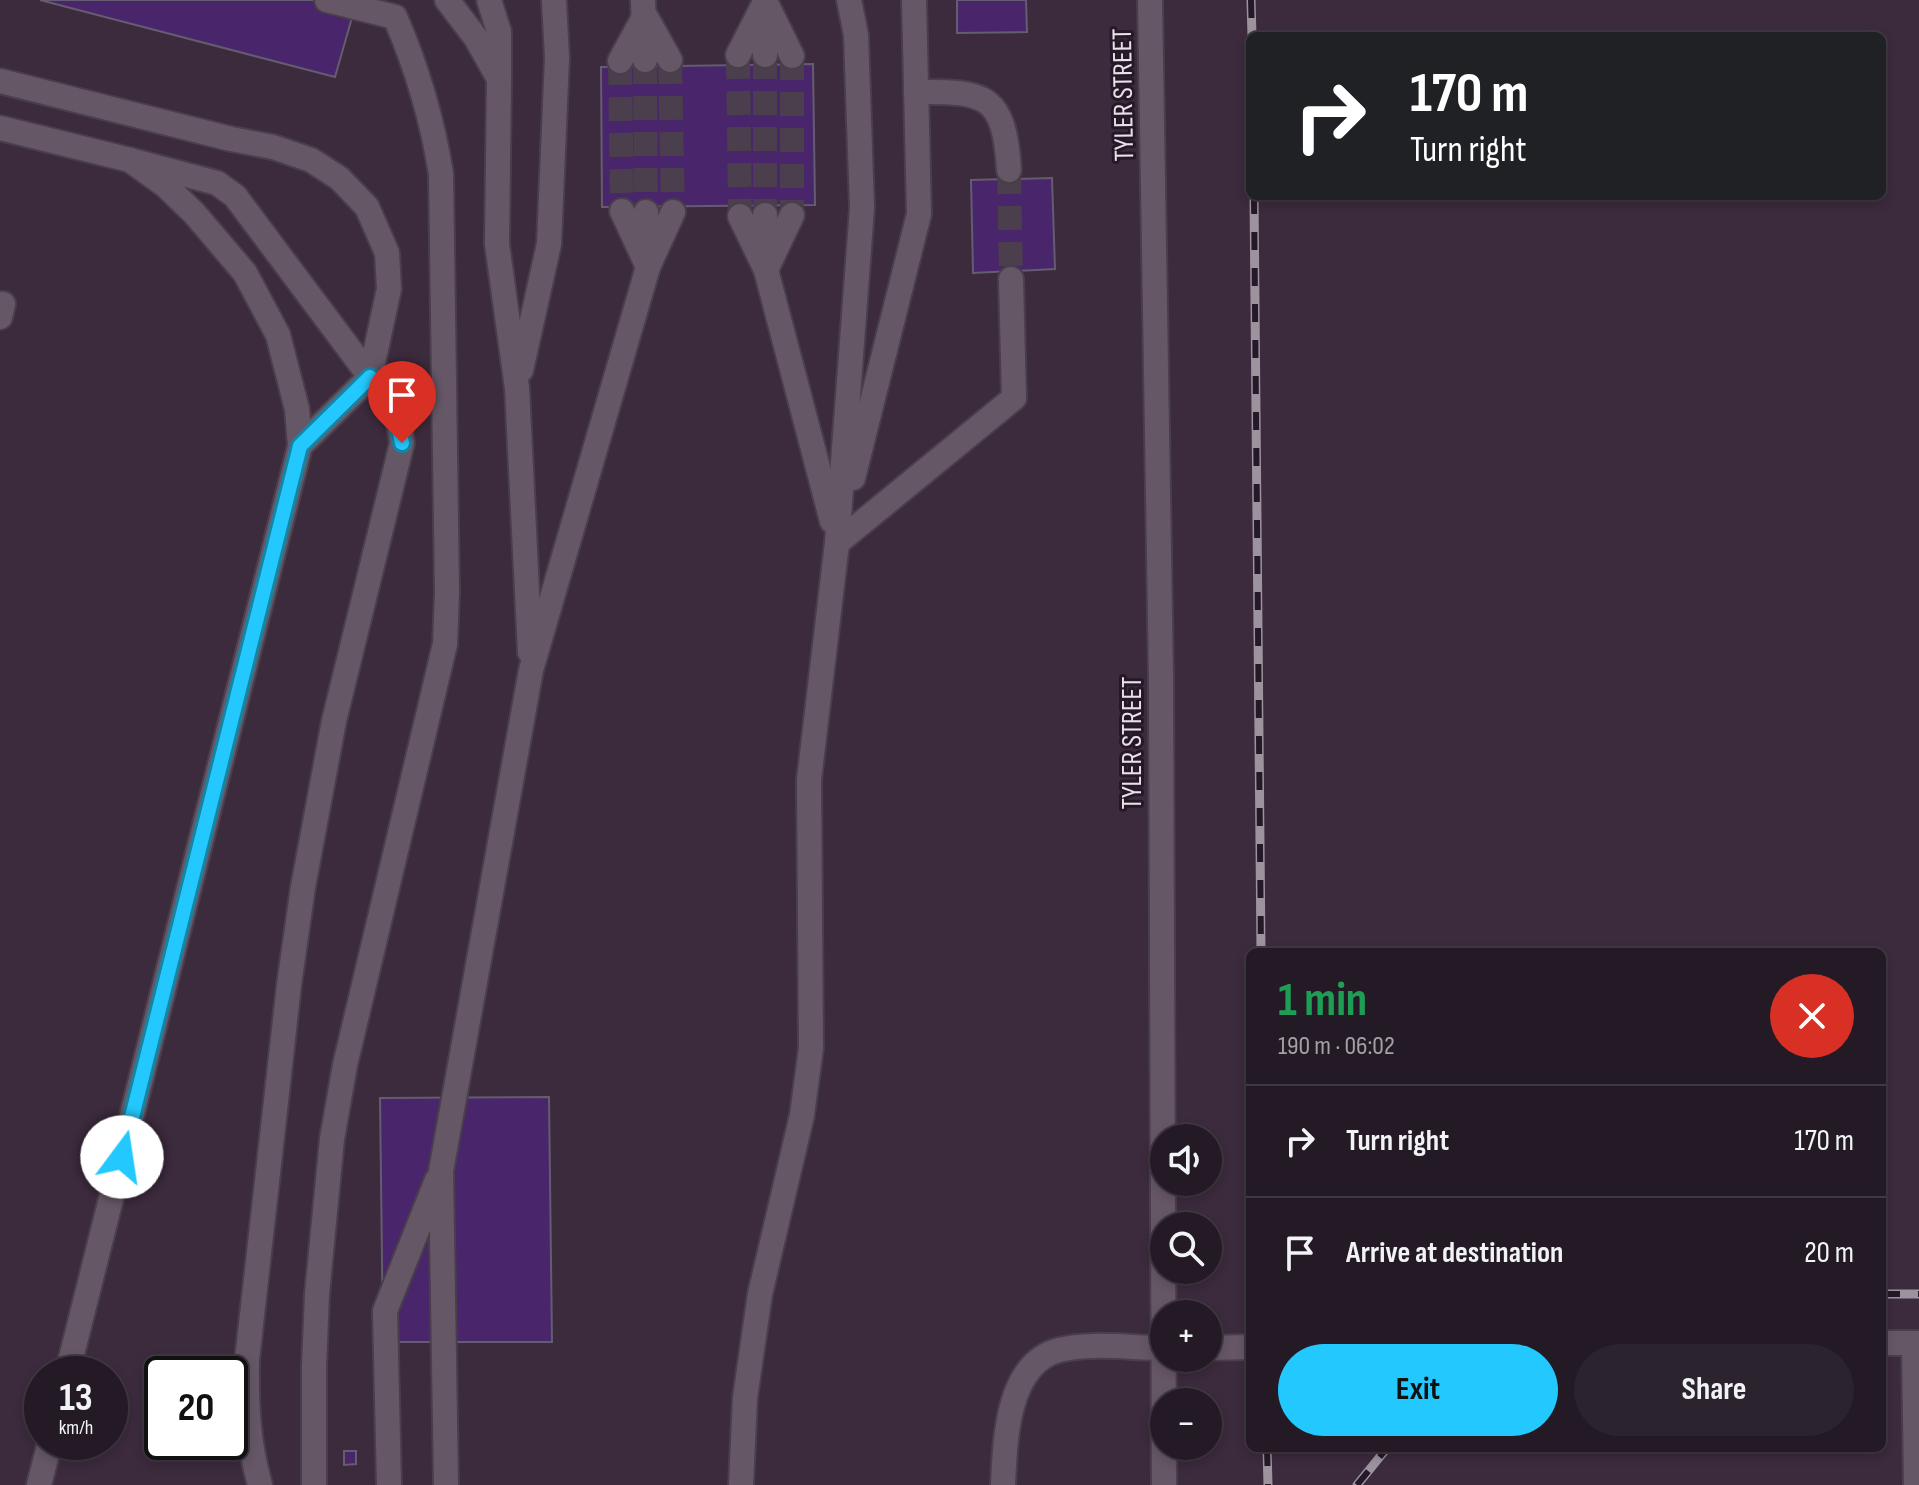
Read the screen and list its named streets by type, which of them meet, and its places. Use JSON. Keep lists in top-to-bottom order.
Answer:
{
  "streets": {
    "street": ["TYLER STREET"]
  },
  "page": {
    "turn": ["170 m", "Turn right"],
    "heading": ["1 min", "190 m · 06:02"],
    "list": [
      {
        "name": "Turn right",
        "value": "170 m"
      },
      {
        "name": "Arrive at destination",
        "value": "20 m"
      }
    ],
    "map_buttons": ["+", "−"],
    "buttons": ["Exit", "Share"],
    "speed": "13 km/h",
    "limit": "20"
  }
}
